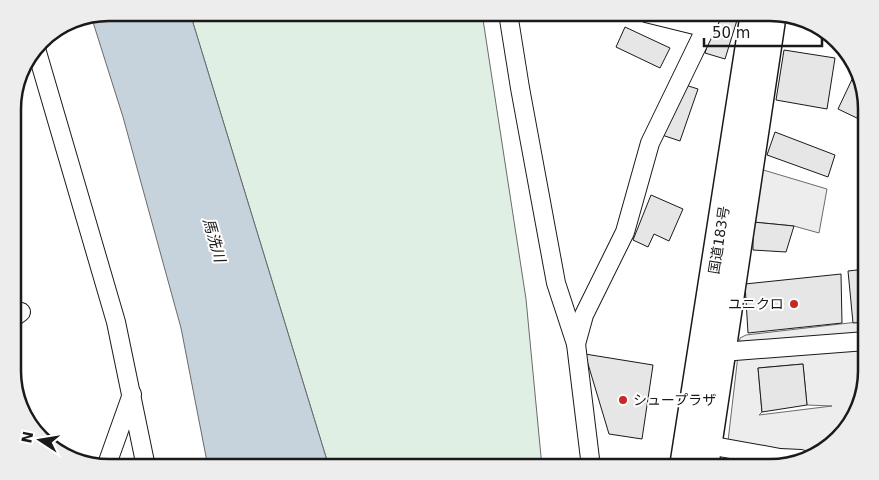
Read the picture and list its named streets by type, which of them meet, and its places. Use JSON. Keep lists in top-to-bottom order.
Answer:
{
  "streets": {
    "highway": ["国道183号"]
  },
  "water": ["馬洗川"],
  "places": ["ユニクロ", "シュープラザ"],
  "scale_bar": "50 m",
  "north": "left"
}
